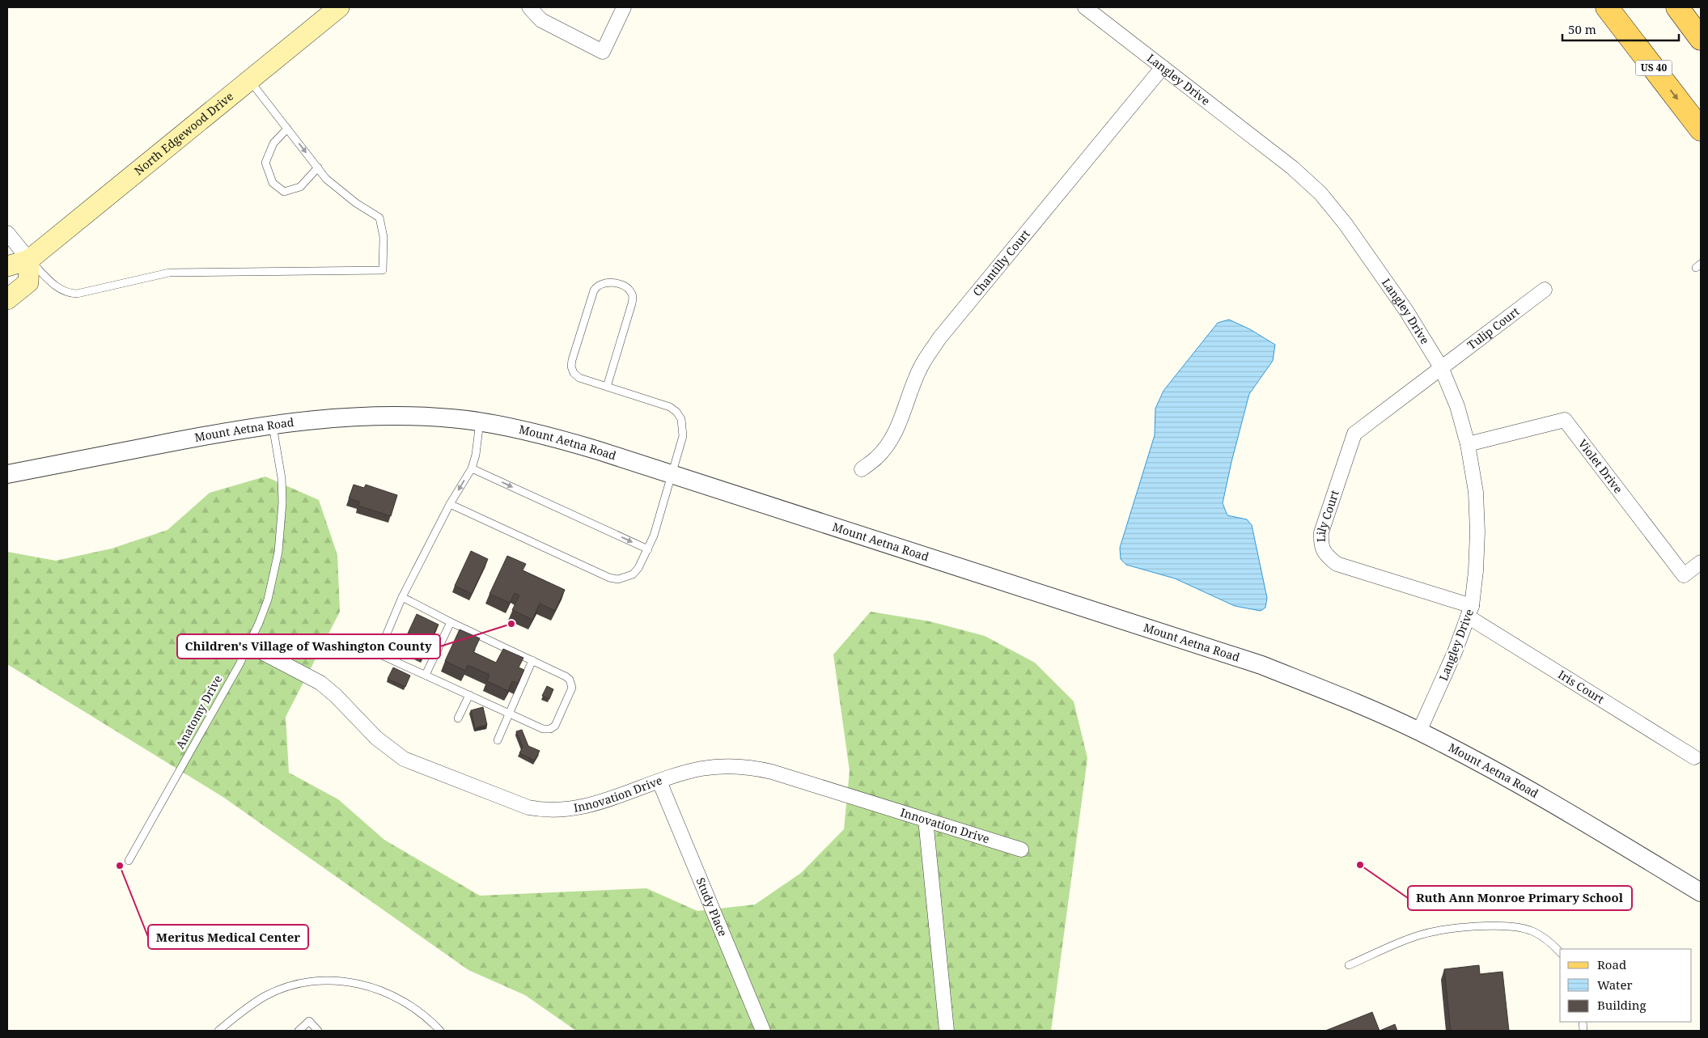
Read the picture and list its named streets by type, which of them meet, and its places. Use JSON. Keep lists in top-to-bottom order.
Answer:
{
  "streets": {
    "main road": ["US 40", "North Edgewood Drive"],
    "street": [
      "Langley Drive",
      "Chantilly Court",
      "Tulip Court",
      "Mount Aetna Road",
      "Violet Drive",
      "Lily Court",
      "Iris Court",
      "Innovation Drive",
      "Study Place"
    ],
    "lane": ["Anatomy Drive"]
  },
  "crossings": [
    ["Langley Drive", "Chantilly Court"],
    ["Langley Drive", "Tulip Court"],
    ["Langley Drive", "Mount Aetna Road"],
    ["Langley Drive", "Violet Drive"],
    ["Langley Drive", "Lily Court"],
    ["Langley Drive", "Iris Court"],
    ["Tulip Court", "Lily Court"],
    ["Mount Aetna Road", "Anatomy Drive"],
    ["Lily Court", "Iris Court"],
    ["Anatomy Drive", "Innovation Drive"],
    ["Innovation Drive", "Study Place"]
  ],
  "places": ["Children's Village of Washington County", "Ruth Ann Monroe Primary School", "Meritus Medical Center"],
  "legend": ["Road", "Water", "Building"],
  "scale_bar": "50 m"
}
